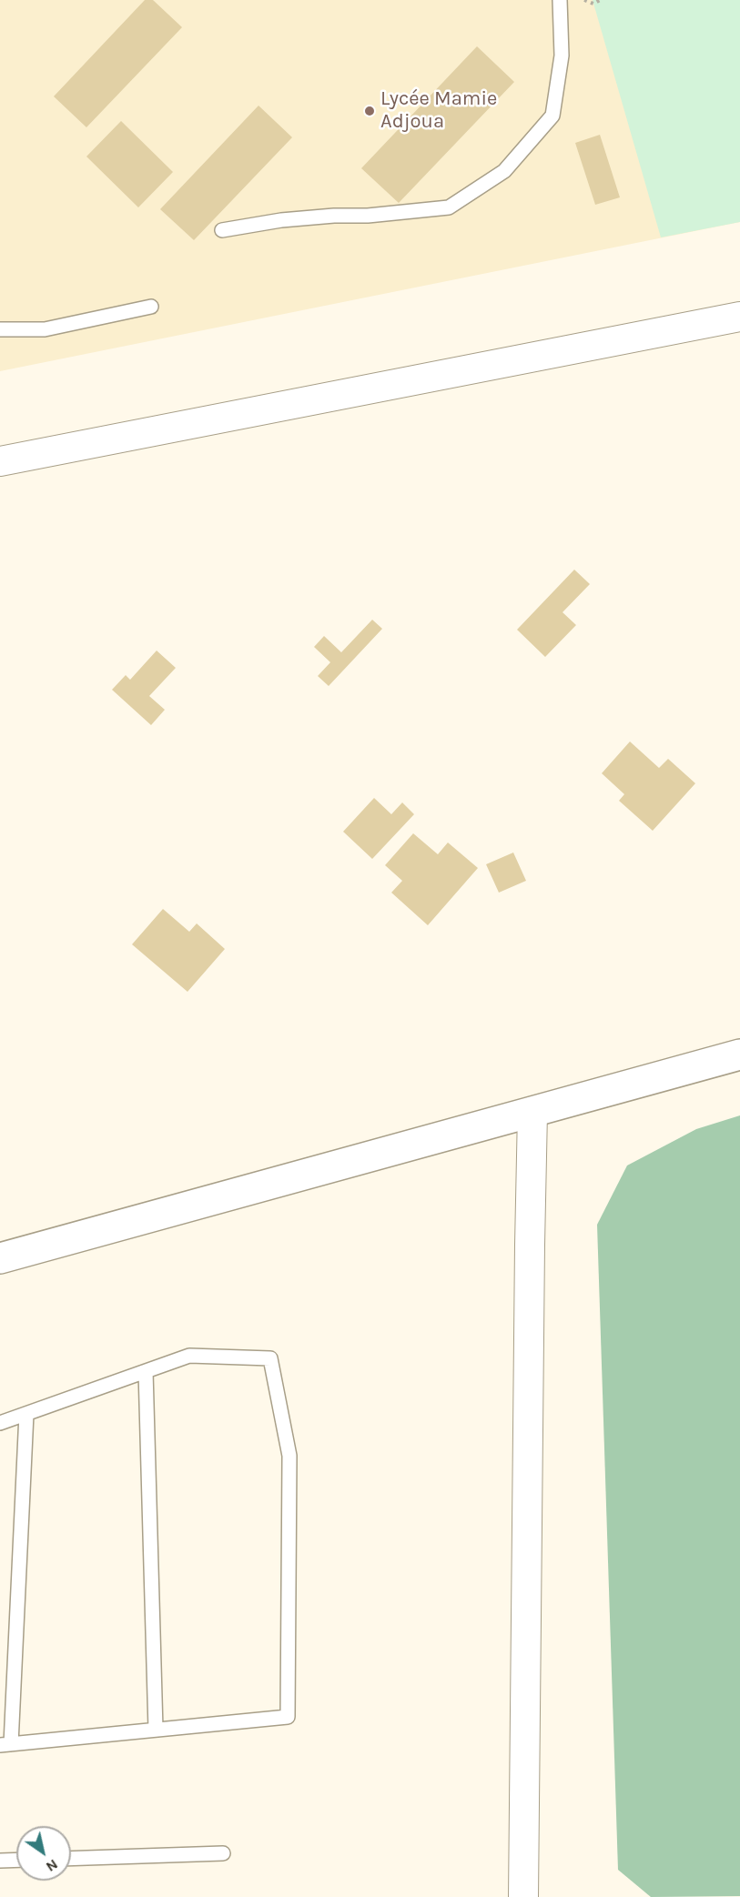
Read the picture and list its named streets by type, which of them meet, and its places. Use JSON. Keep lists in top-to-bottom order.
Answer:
{
  "places": ["Lycée Mamie Adjoua"],
  "north": "bottom right"
}
